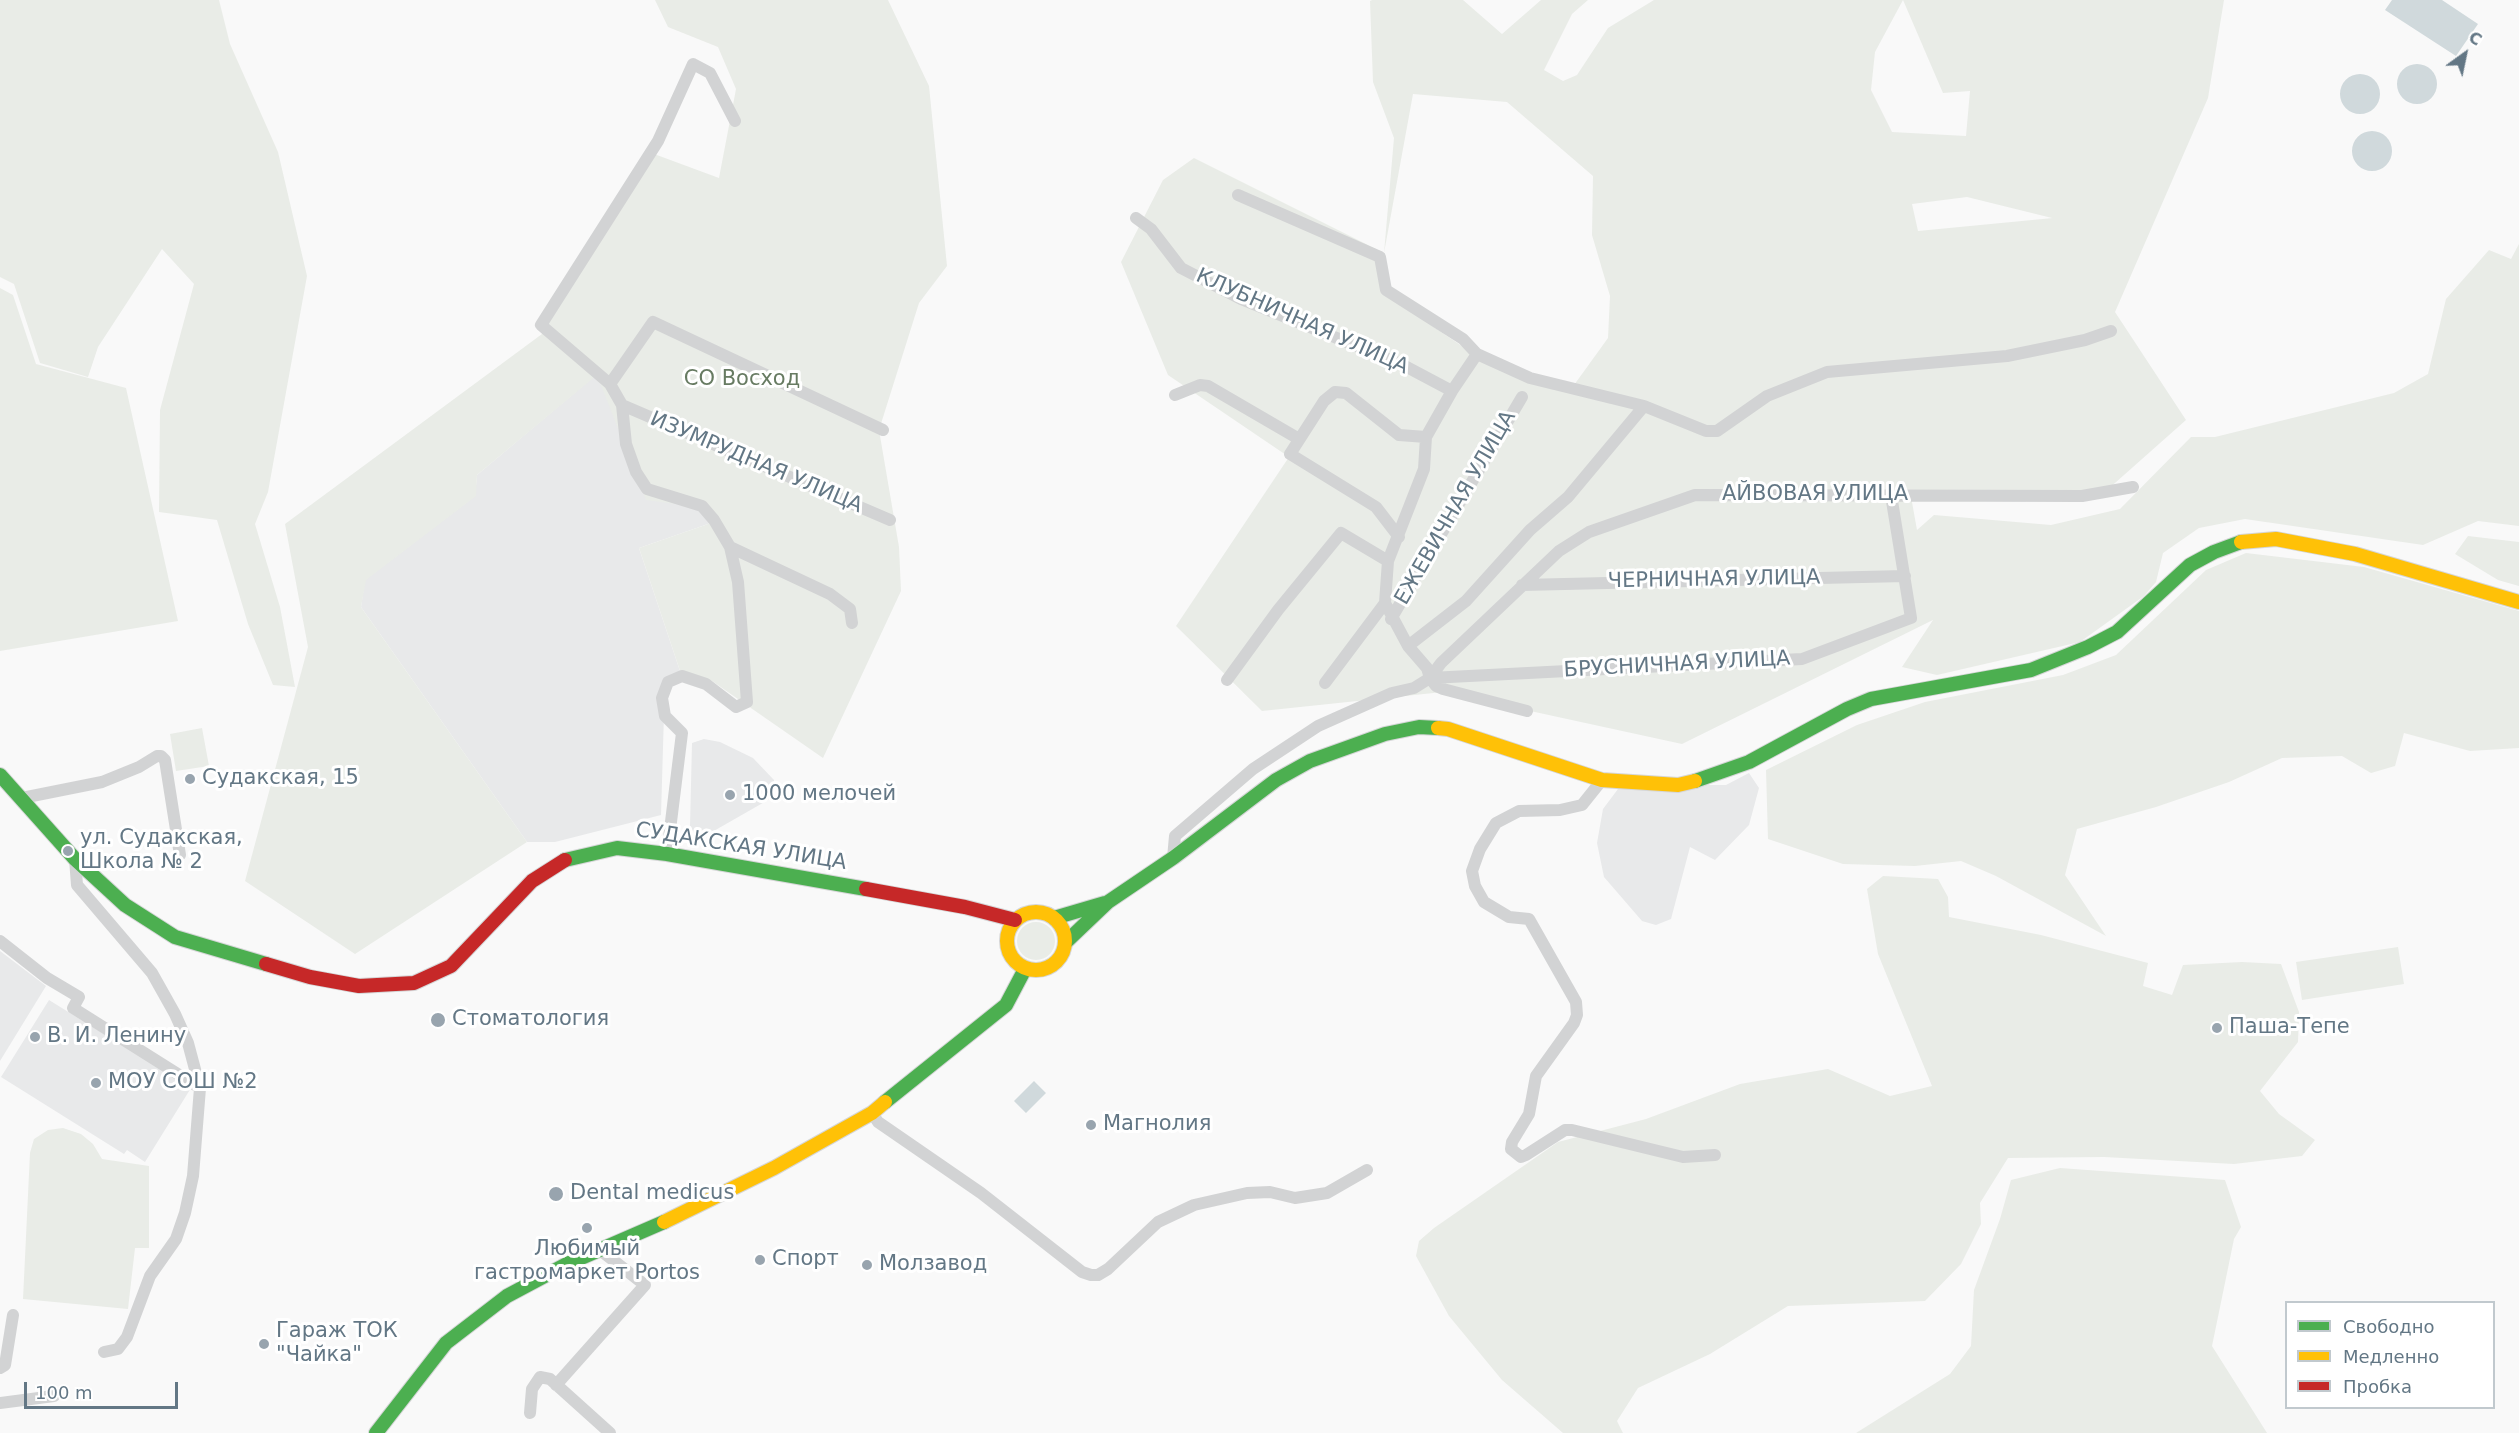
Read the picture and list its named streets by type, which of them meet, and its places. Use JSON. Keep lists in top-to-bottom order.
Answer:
{
  "streets": {
    "main road": ["СУДАКСКАЯ УЛИЦА"],
    "street": [
      "КЛУБНИЧНАЯ УЛИЦА",
      "ИЗУМРУДНАЯ УЛИЦА",
      "АЙВОВАЯ УЛИЦА",
      "ЕЖЕВИЧНАЯ УЛИЦА",
      "ЧЕРНИЧНАЯ УЛИЦА",
      "БРУСНИЧНАЯ УЛИЦА"
    ]
  },
  "crossings": [
    ["АЙВОВАЯ УЛИЦА", "ЧЕРНИЧНАЯ УЛИЦА"],
    ["АЙВОВАЯ УЛИЦА", "БРУСНИЧНАЯ УЛИЦА"],
    ["ЧЕРНИЧНАЯ УЛИЦА", "БРУСНИЧНАЯ УЛИЦА"]
  ],
  "parks": ["СО Восход"],
  "places": [
    "Судакская, 15",
    "1000 мелочей",
    "ул. Судакская, Школа № 2",
    "Стоматология",
    "Паша-Тепе",
    "В. И. Ленину",
    "МОУ СОШ №2",
    "Магнолия",
    "Dental medicus",
    "Любимый гастромаркет Portos",
    "Спорт",
    "Молзавод",
    "Гараж ТОК \"Чайка\""
  ],
  "legend": ["Свободно", "Медленно", "Пробка"],
  "scale_bar": "100 m",
  "north": "top right"
}
